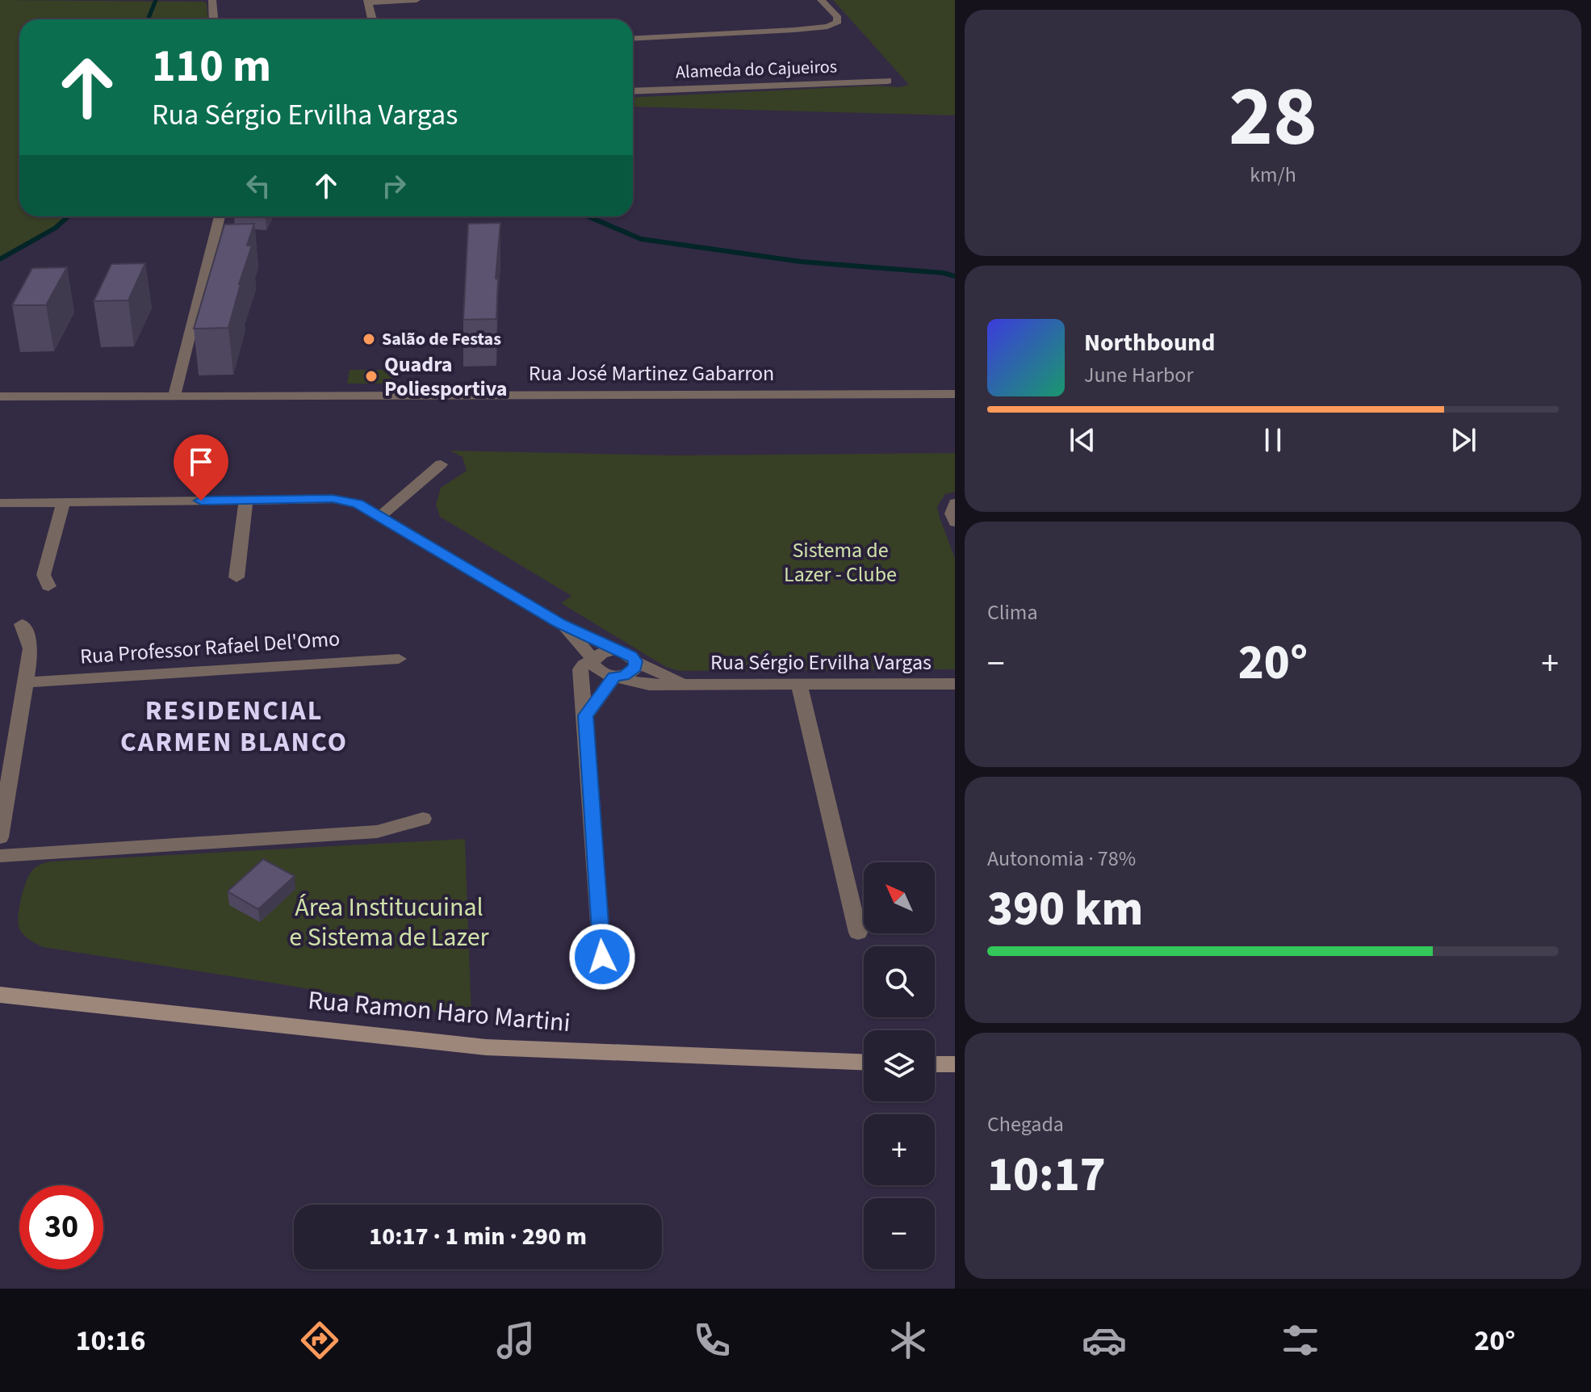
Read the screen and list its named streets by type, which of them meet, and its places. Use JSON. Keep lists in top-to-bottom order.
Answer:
{
  "streets": {
    "main road": ["Rua Ramon Haro Martini"],
    "street": [
      "Alameda do Cajueiros",
      "Rua José Martinez Gabarron",
      "Rua Professor Rafael Del'Omo",
      "Rua Sérgio Ervilha Vargas"
    ]
  },
  "districts": ["RESIDENCIAL CARMEN BLANCO"],
  "parks": ["Sistema de Lazer - Clube", "Área Institucuinal e Sistema de Lazer"],
  "places": ["Salão de Festas", "Quadra Poliesportiva"],
  "north": "top left",
  "page": {
    "tile": [
      ["28", "km/h"],
      "Clima",
      ["Autonomia · 78%", "390 km"],
      ["Chegada", "10:17"]
    ],
    "turn": ["110 m", "Rua Sérgio Ervilha Vargas"],
    "song": ["Northbound", "June Harbor"],
    "heat": ["−", "20°", "+"],
    "map_buttons": ["+", "−"],
    "limit": "30",
    "trip": "10:17 · 1 min · 290 m",
    "tabs": ["10:16", "20°"]
  }
}
